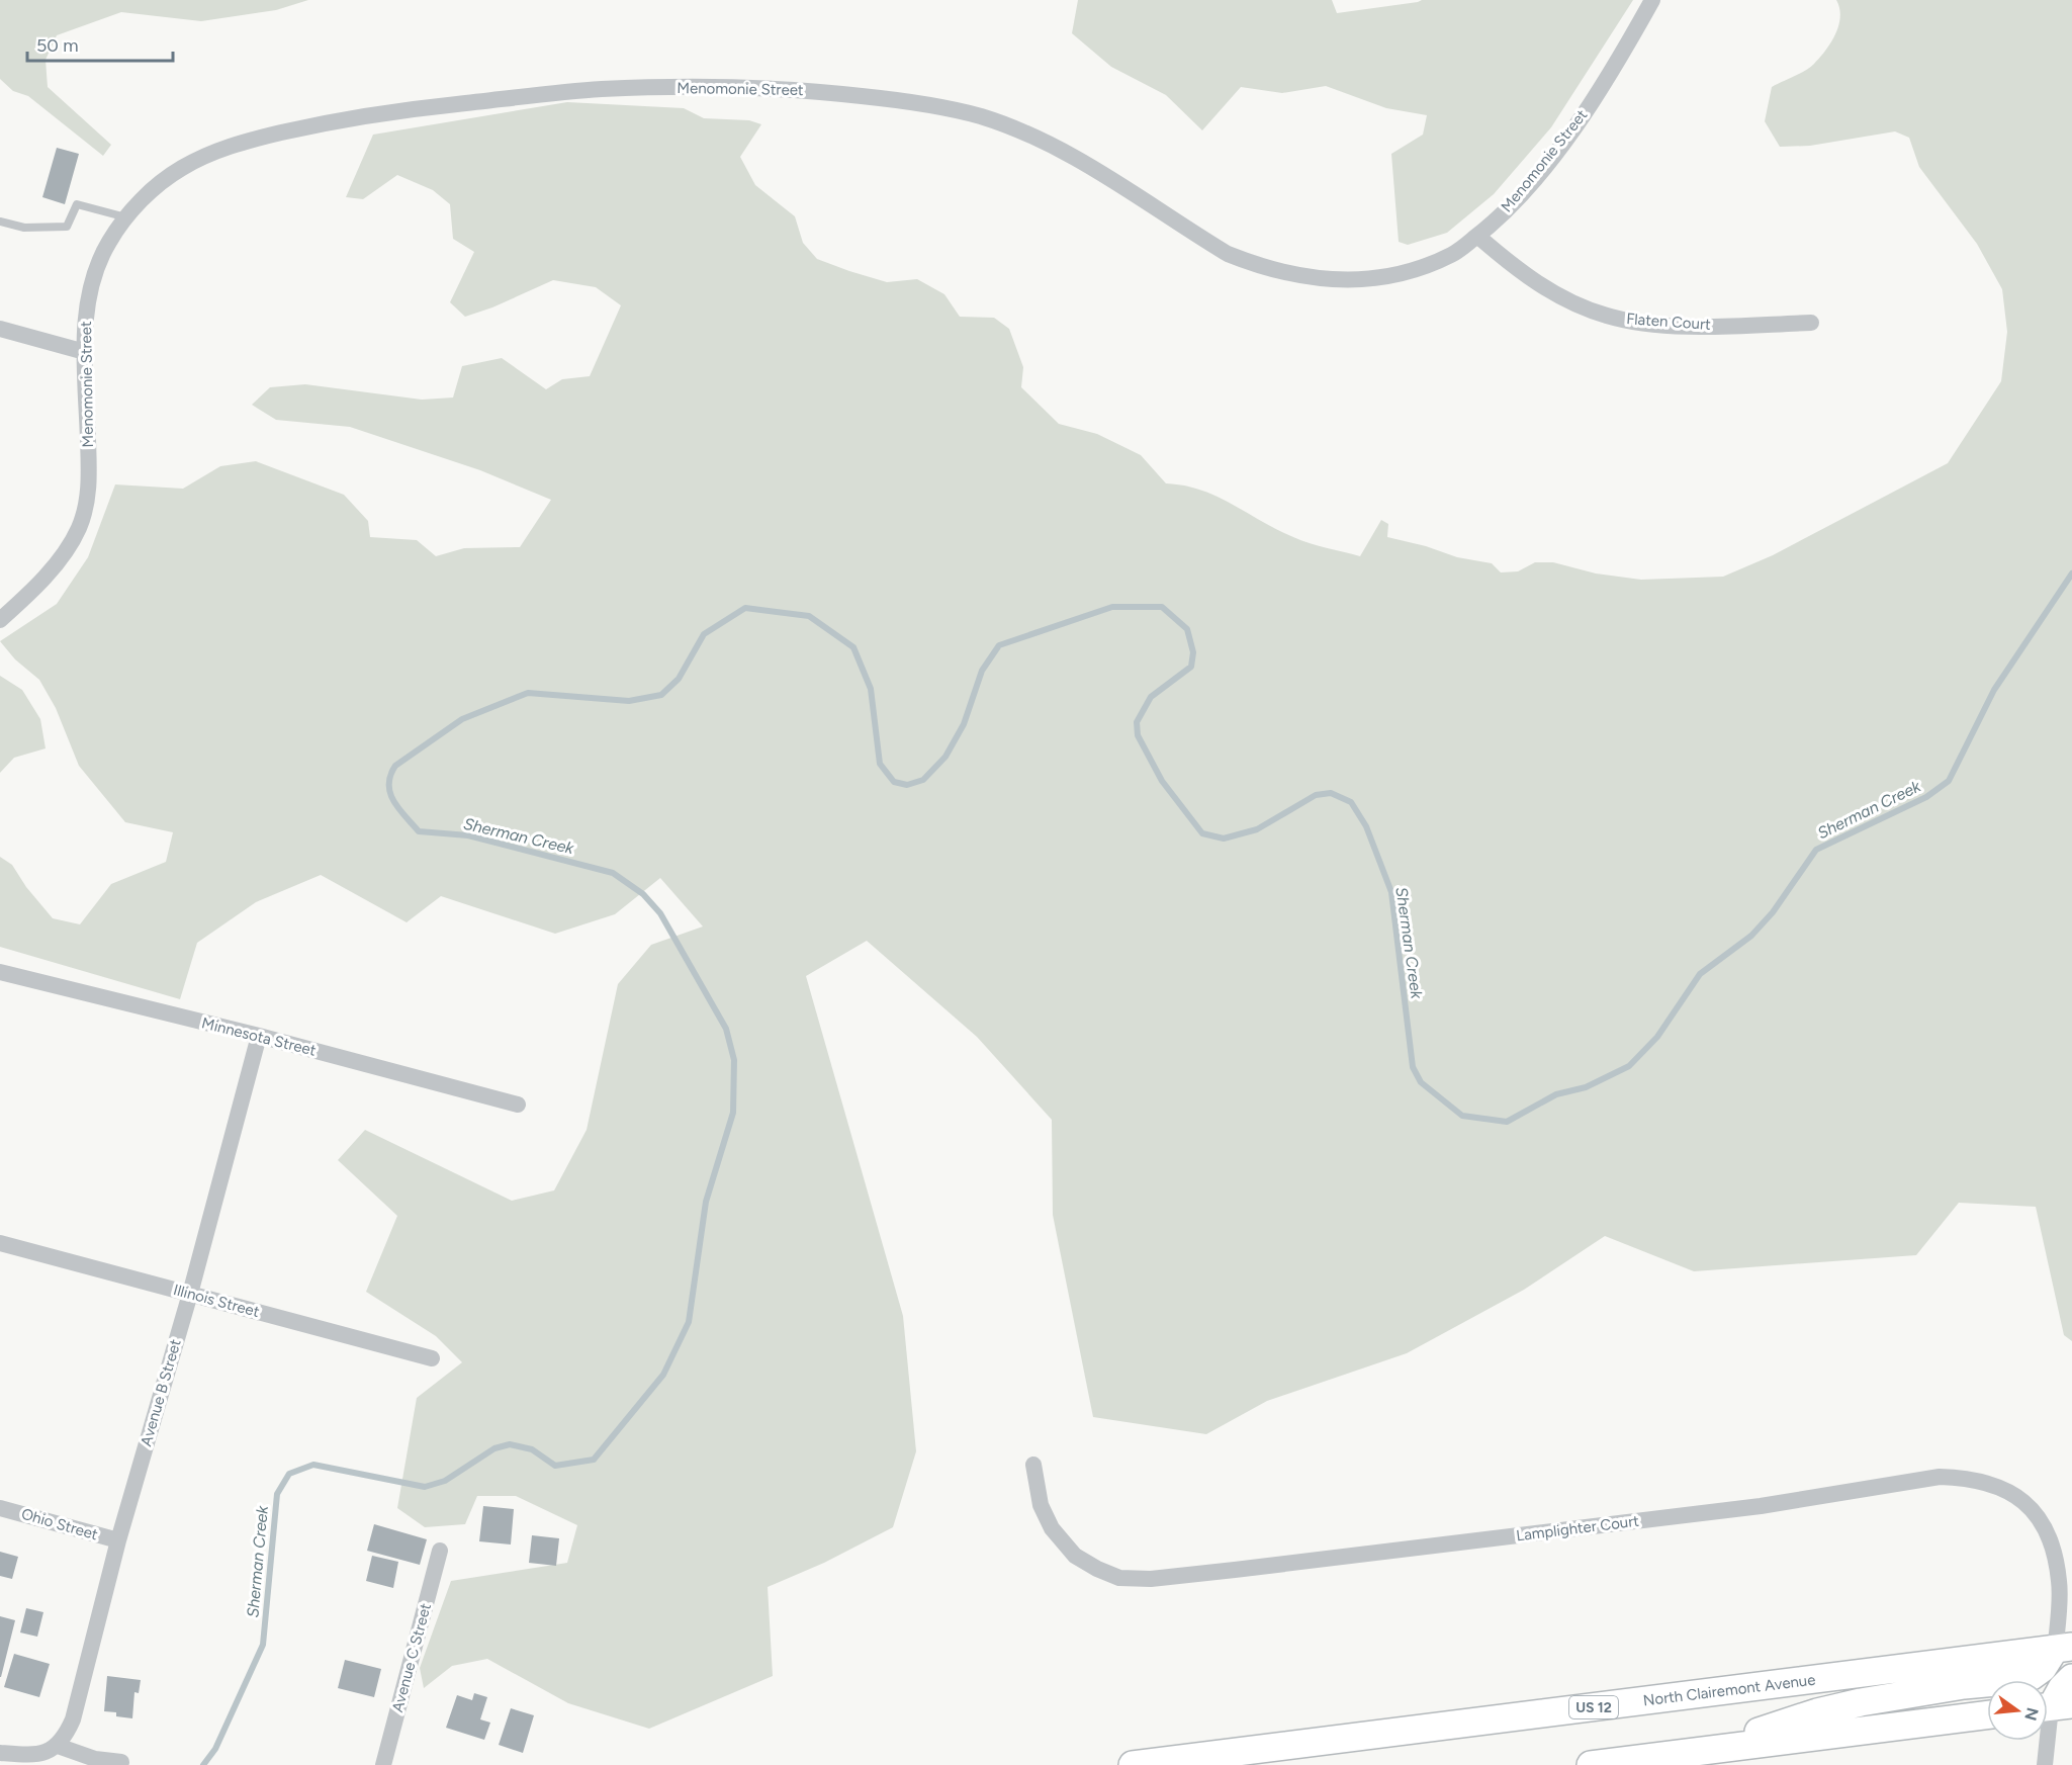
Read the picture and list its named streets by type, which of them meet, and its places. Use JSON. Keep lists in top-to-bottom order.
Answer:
{
  "streets": {
    "main road": ["North Clairemont Avenue", "US 12"],
    "street": [
      "Menomonie Street",
      "Flaten Court",
      "Minnesota Street",
      "Illinois Street",
      "Avenue B Street",
      "Ohio Street",
      "Lamplighter Court",
      "Avenue C Street"
    ]
  },
  "crossings": [
    ["Menomonie Street", "Flaten Court"],
    ["Minnesota Street", "Avenue B Street"],
    ["Illinois Street", "Avenue B Street"],
    ["Avenue B Street", "Ohio Street"],
    ["Lamplighter Court", "North Clairemont Avenue"]
  ],
  "water": ["Sherman Creek"],
  "scale_bar": "50 m",
  "north": "right"
}
